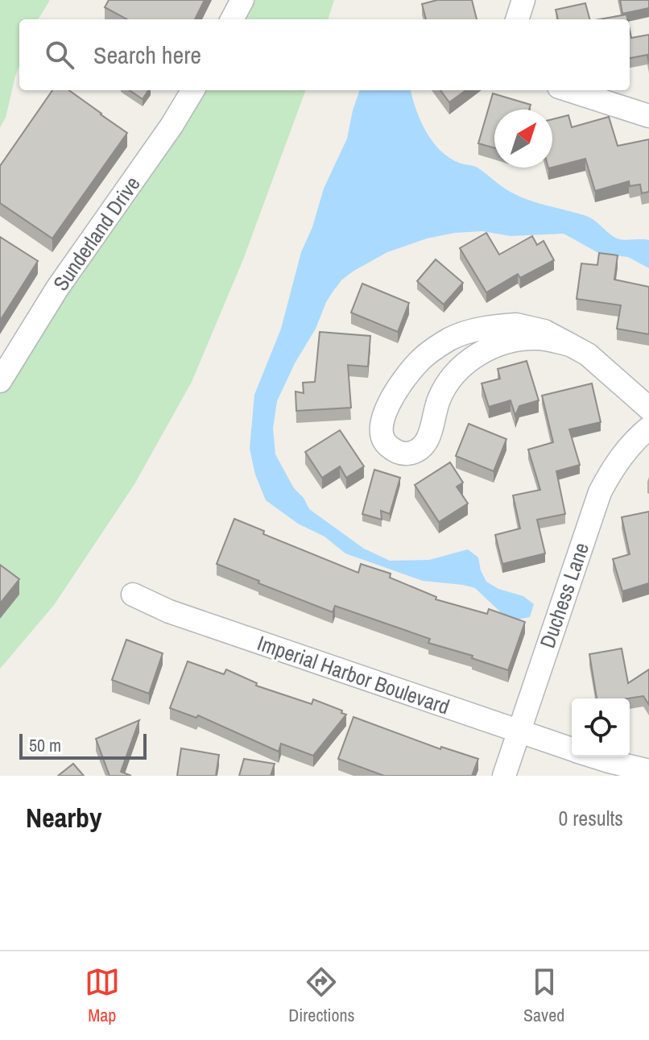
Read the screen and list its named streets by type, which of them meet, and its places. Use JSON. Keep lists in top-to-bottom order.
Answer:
{
  "streets": {
    "street": ["Sunderland Drive", "Duchess Lane", "Imperial Harbor Boulevard"]
  },
  "crossings": [
    ["Duchess Lane", "Imperial Harbor Boulevard"]
  ],
  "scale_bar": "50 m",
  "north": "top right",
  "page": {
    "search": "Search here",
    "scale": "50 m",
    "heading": ["Nearby", "0 results"],
    "nav": ["Map", "Directions", "Saved"]
  }
}
